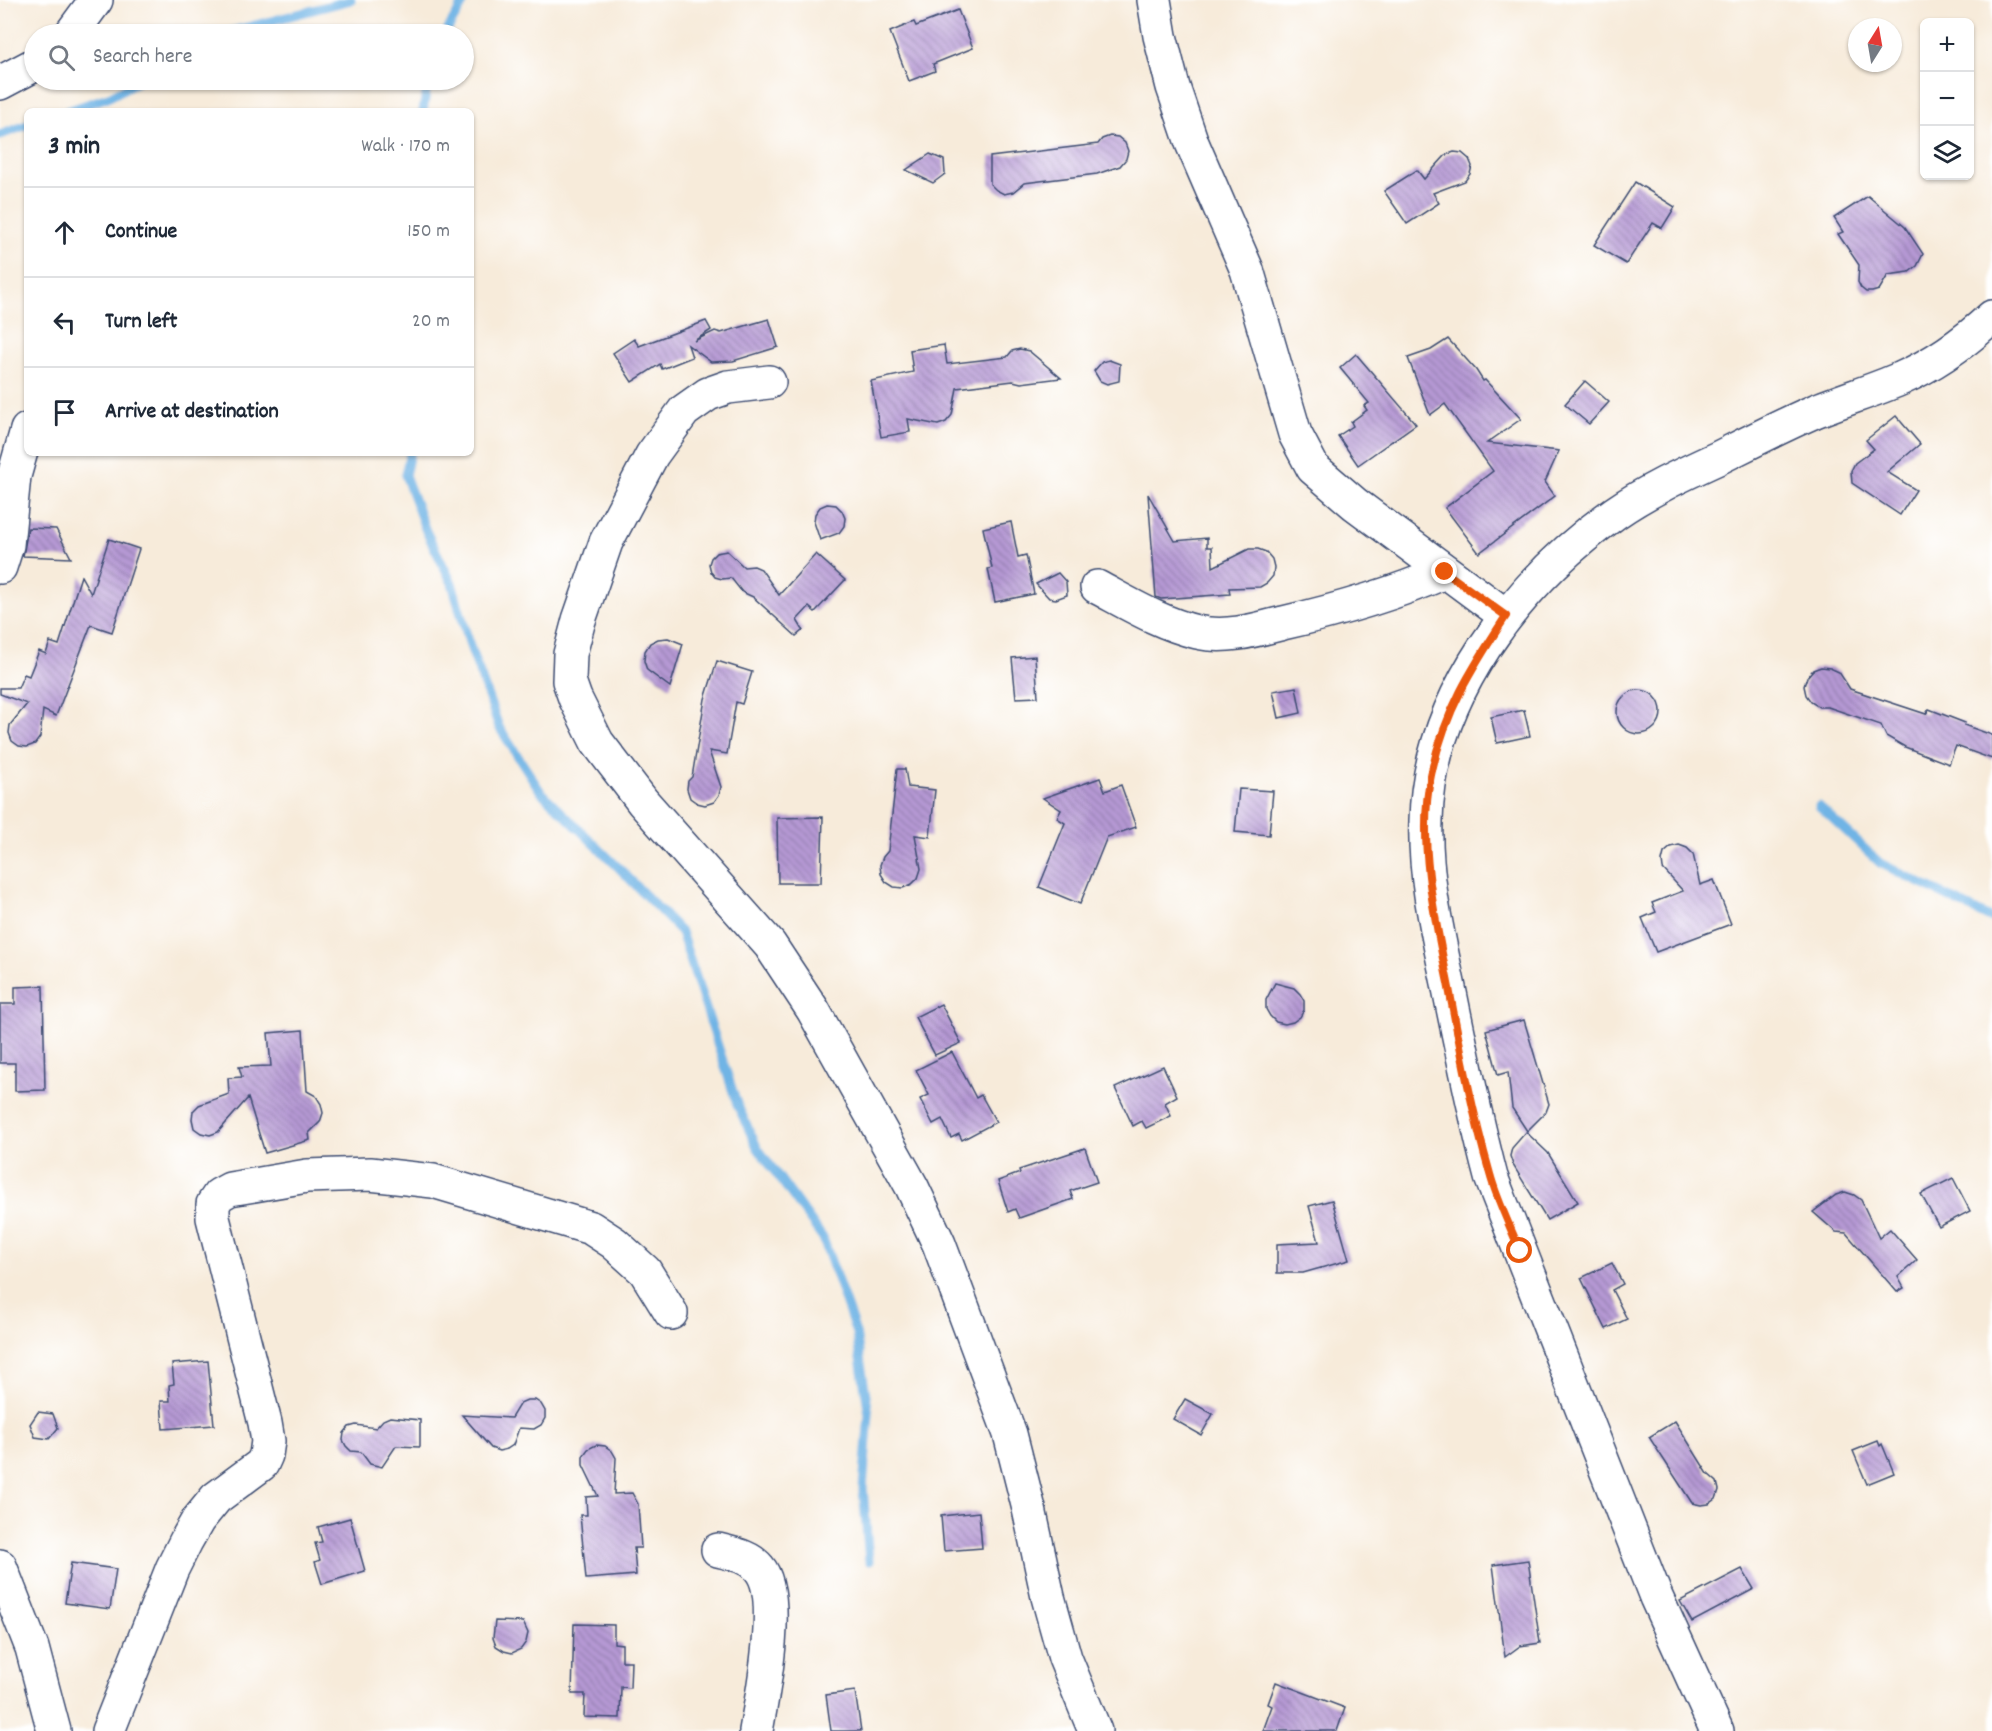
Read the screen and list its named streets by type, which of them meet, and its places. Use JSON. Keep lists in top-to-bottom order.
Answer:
{
  "north": "top",
  "page": {
    "map_buttons": ["+", "−"],
    "search": "Search here",
    "heading": ["3 min", "Walk · 170 m"],
    "list": [
      ["Continue", "150 m"],
      ["Turn left", "20 m"],
      "Arrive at destination"
    ]
  }
}
